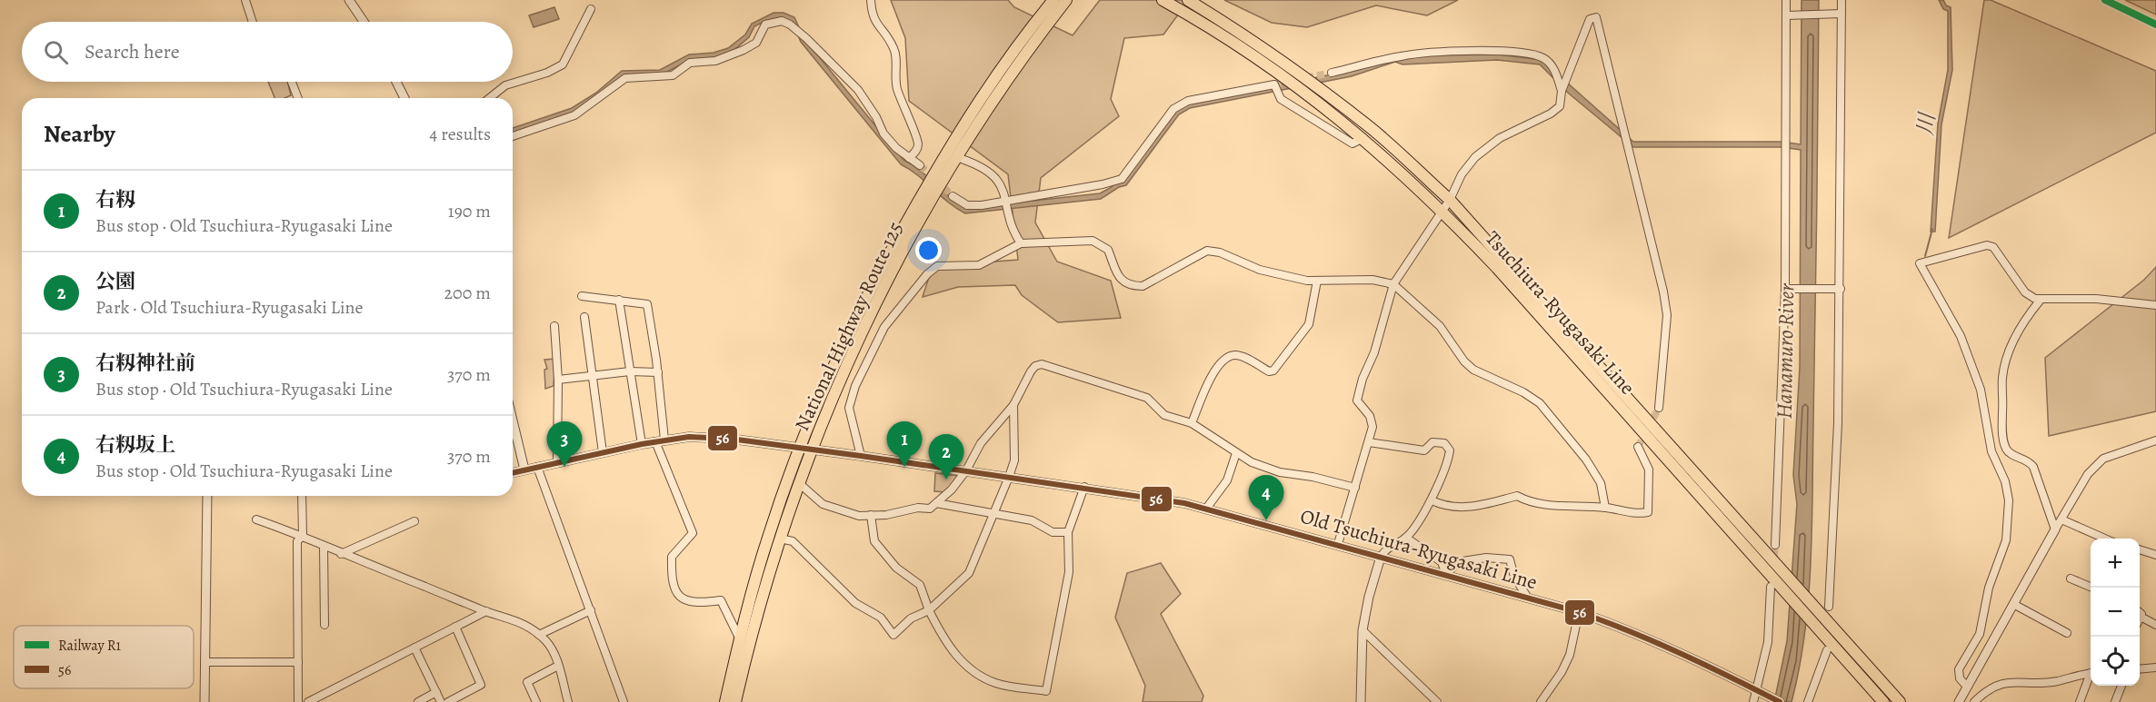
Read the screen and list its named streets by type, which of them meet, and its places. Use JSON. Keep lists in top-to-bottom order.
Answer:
{
  "streets": {
    "main road": ["Tsuchiura-Ryugasaki Line", "National Highway Route 125"],
    "street": ["Old Tsuchiura-Ryugasaki Line"]
  },
  "crossings": [
    ["National Highway Route 125", "Old Tsuchiura-Ryugasaki Line"]
  ],
  "water": ["川", "Hanamuro River"],
  "lines": ["rail line R1", "transit line 56"],
  "legend": ["Railway R1", "56"],
  "page": {
    "search": "Search here",
    "heading": ["Nearby", "4 results"],
    "list": [
      {
        "mark": "1",
        "name": "右籾",
        "note": "Bus stop · Old Tsuchiura-Ryugasaki Line",
        "value": "190 m"
      },
      {
        "mark": "2",
        "name": "公園",
        "note": "Park · Old Tsuchiura-Ryugasaki Line",
        "value": "200 m"
      },
      {
        "mark": "3",
        "name": "右籾神社前",
        "note": "Bus stop · Old Tsuchiura-Ryugasaki Line",
        "value": "370 m"
      },
      {
        "mark": "4",
        "name": "右籾坂上",
        "note": "Bus stop · Old Tsuchiura-Ryugasaki Line",
        "value": "370 m"
      }
    ],
    "pins": [
      "1",
      "3",
      "2",
      "4"
    ],
    "map_buttons": ["+", "−"]
  }
}
